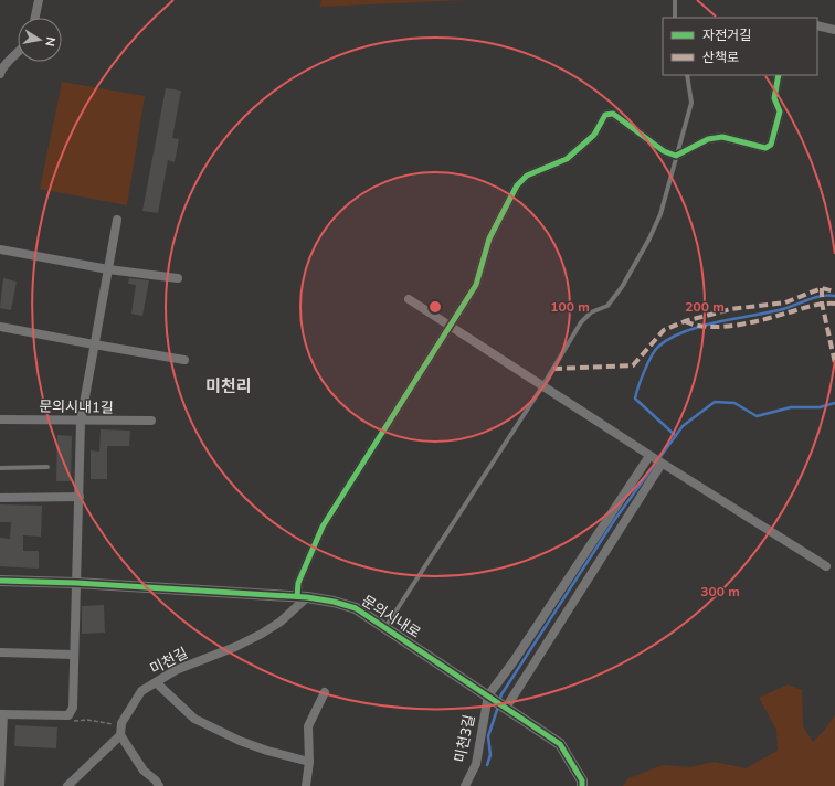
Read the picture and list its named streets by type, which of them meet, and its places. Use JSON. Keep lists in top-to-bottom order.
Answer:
{
  "streets": {
    "street": [
      "문의시내1길",
      "문의시내로",
      "미천길",
      "미천3길"
    ]
  },
  "crossings": [
    ["문의시내로", "미천길"],
    ["문의시내로", "미천3길"]
  ],
  "districts": ["미천리"],
  "legend": ["자전거길", "산책로"],
  "north": "right",
  "rings": ["100 m", "200 m", "300 m"]
}
